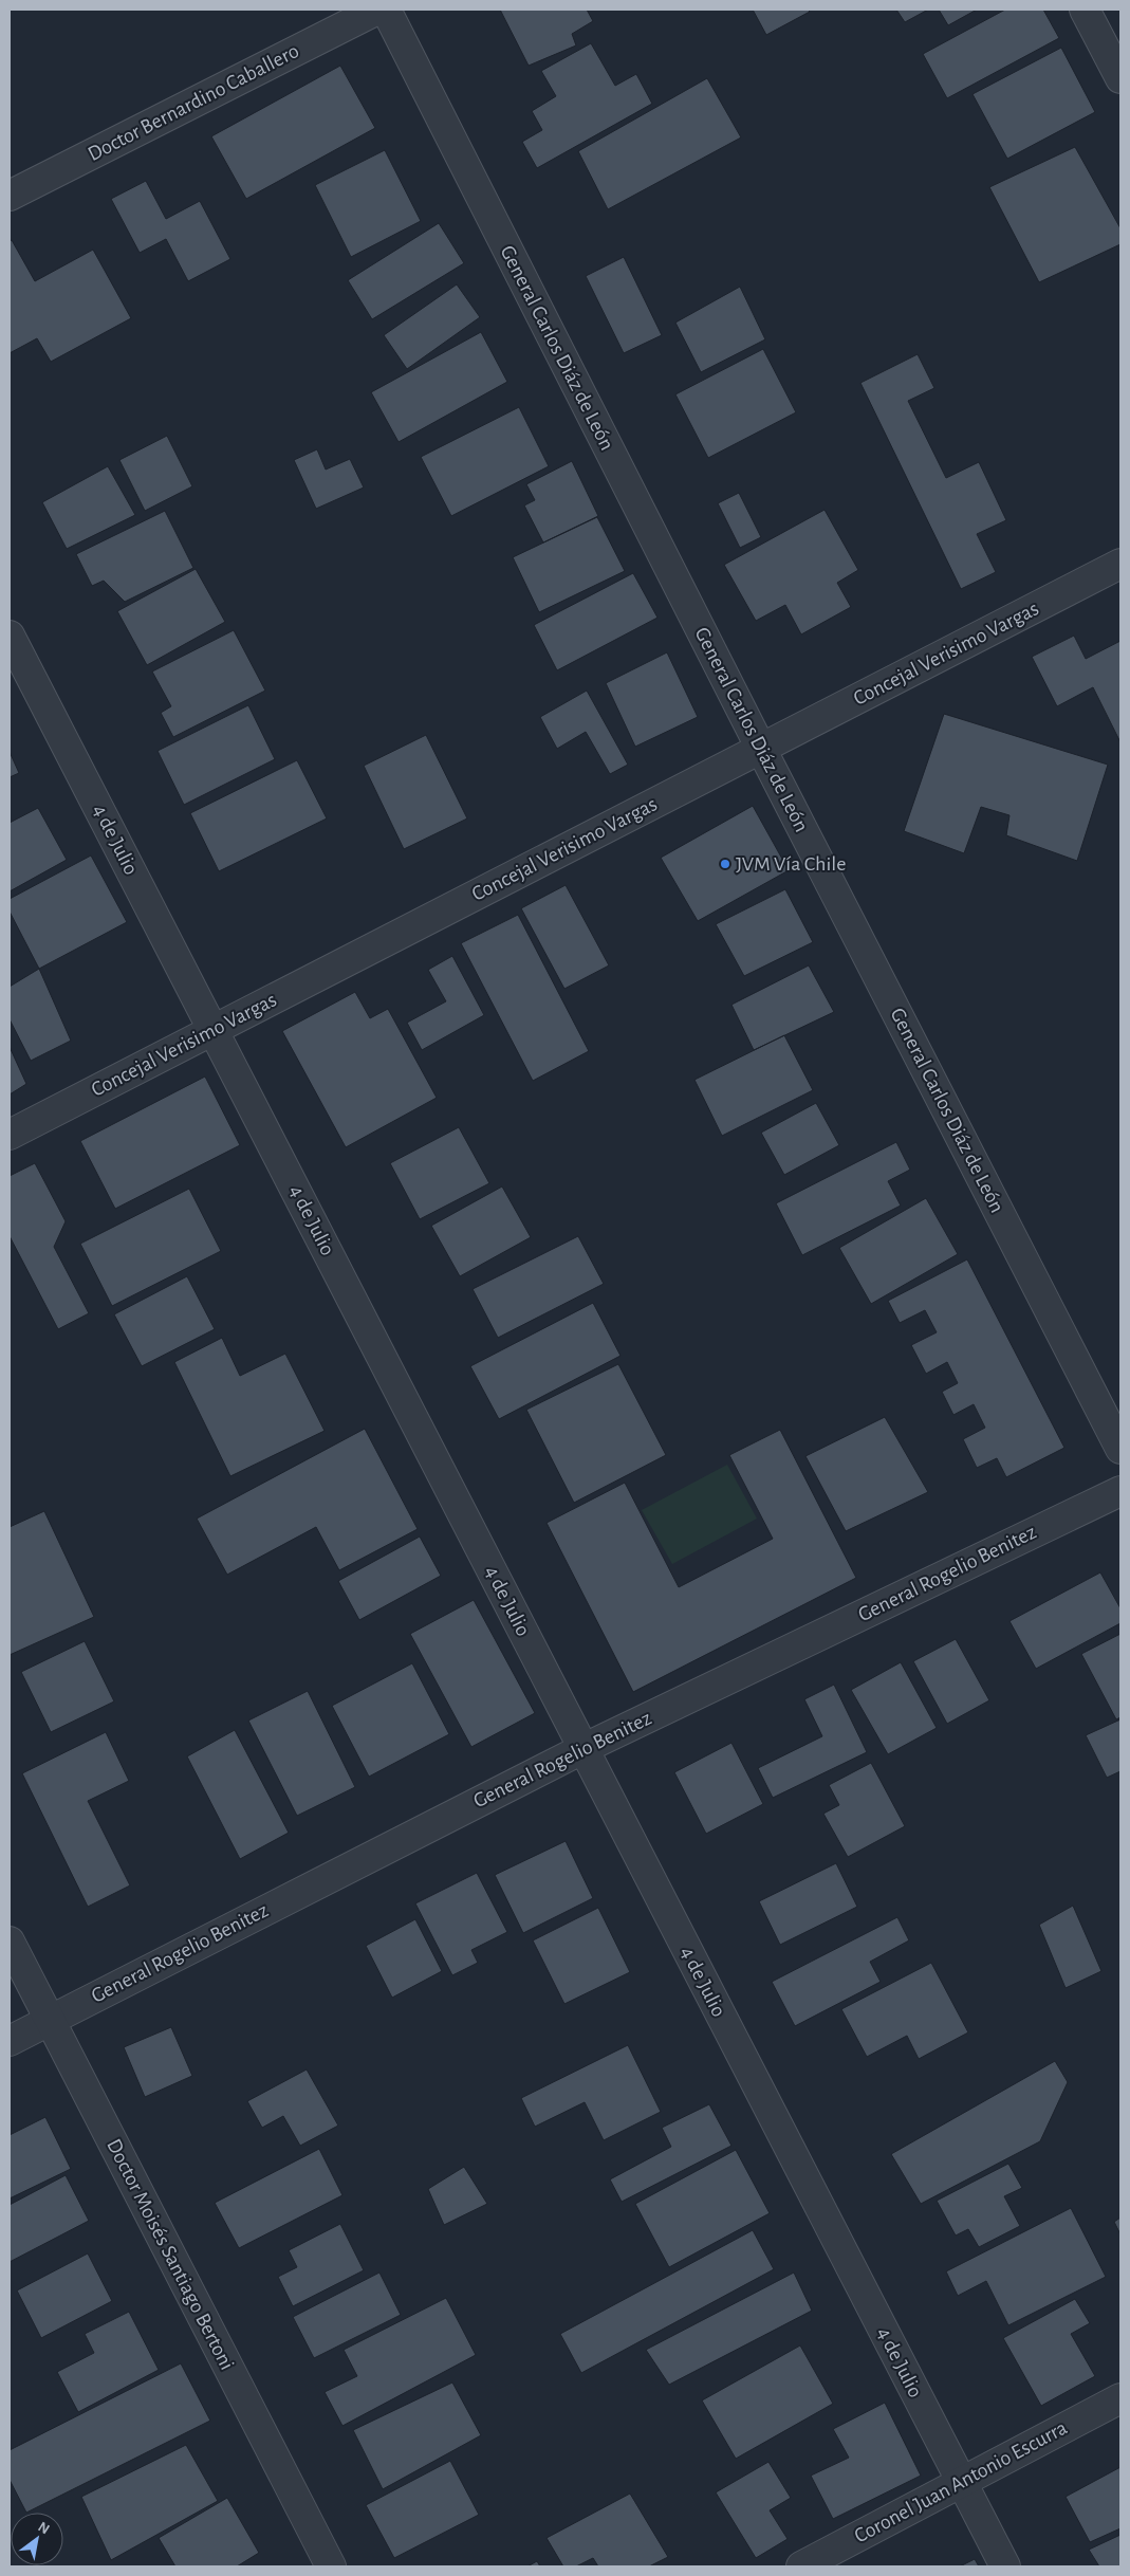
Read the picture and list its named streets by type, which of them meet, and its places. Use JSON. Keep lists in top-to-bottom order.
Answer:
{
  "streets": {
    "street": [
      "Doctor Bernardino Caballero",
      "General Carlos Diáz de León",
      "Concejal Verisimo Vargas",
      "4 de Julio",
      "General Rogelio Benitez",
      "Doctor Moisés Santiago Bertoni",
      "Coronel Juan Antonio Escurra"
    ]
  },
  "crossings": [
    ["General Carlos Diáz de León", "Concejal Verisimo Vargas"],
    ["Concejal Verisimo Vargas", "4 de Julio"],
    ["4 de Julio", "General Rogelio Benitez"],
    ["4 de Julio", "Coronel Juan Antonio Escurra"],
    ["General Rogelio Benitez", "Doctor Moisés Santiago Bertoni"]
  ],
  "places": ["JVM Vía Chile"],
  "north": "top right"
}
